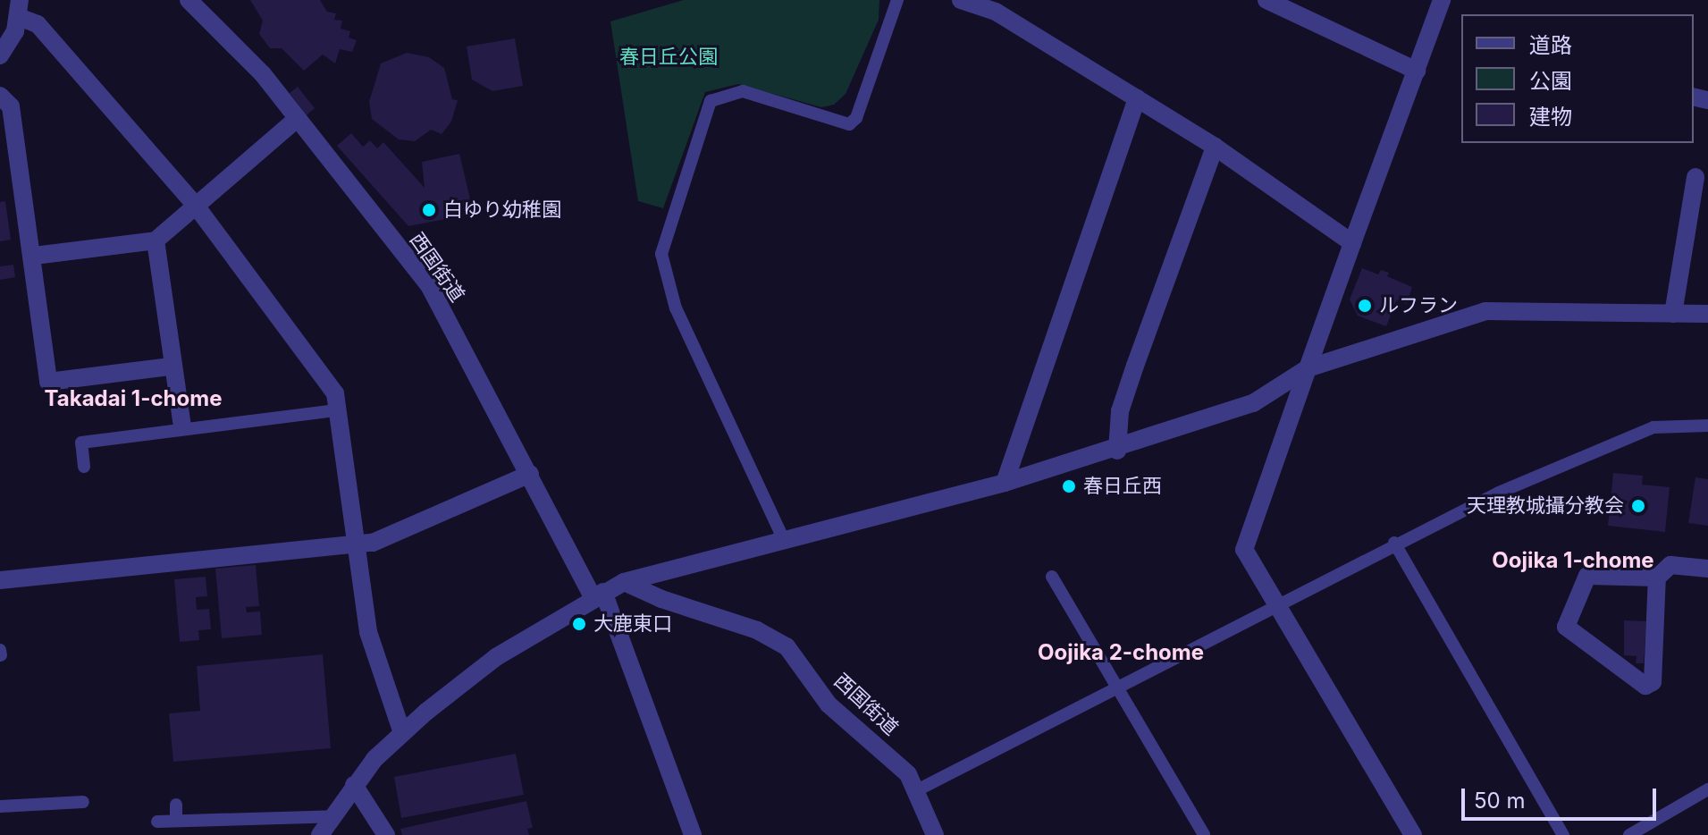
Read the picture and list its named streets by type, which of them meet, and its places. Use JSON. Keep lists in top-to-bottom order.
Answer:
{
  "streets": {
    "street": ["西国街道"]
  },
  "districts": ["Takadai 1-chome", "Oojika 1-chome", "Oojika 2-chome"],
  "parks": ["春日丘公園"],
  "places": [
    "白ゆり幼稚園",
    "ルフラン",
    "春日丘西",
    "天理教城攝分教会",
    "大鹿東口"
  ],
  "legend": ["道路", "公園", "建物"],
  "scale_bar": "50 m"
}
